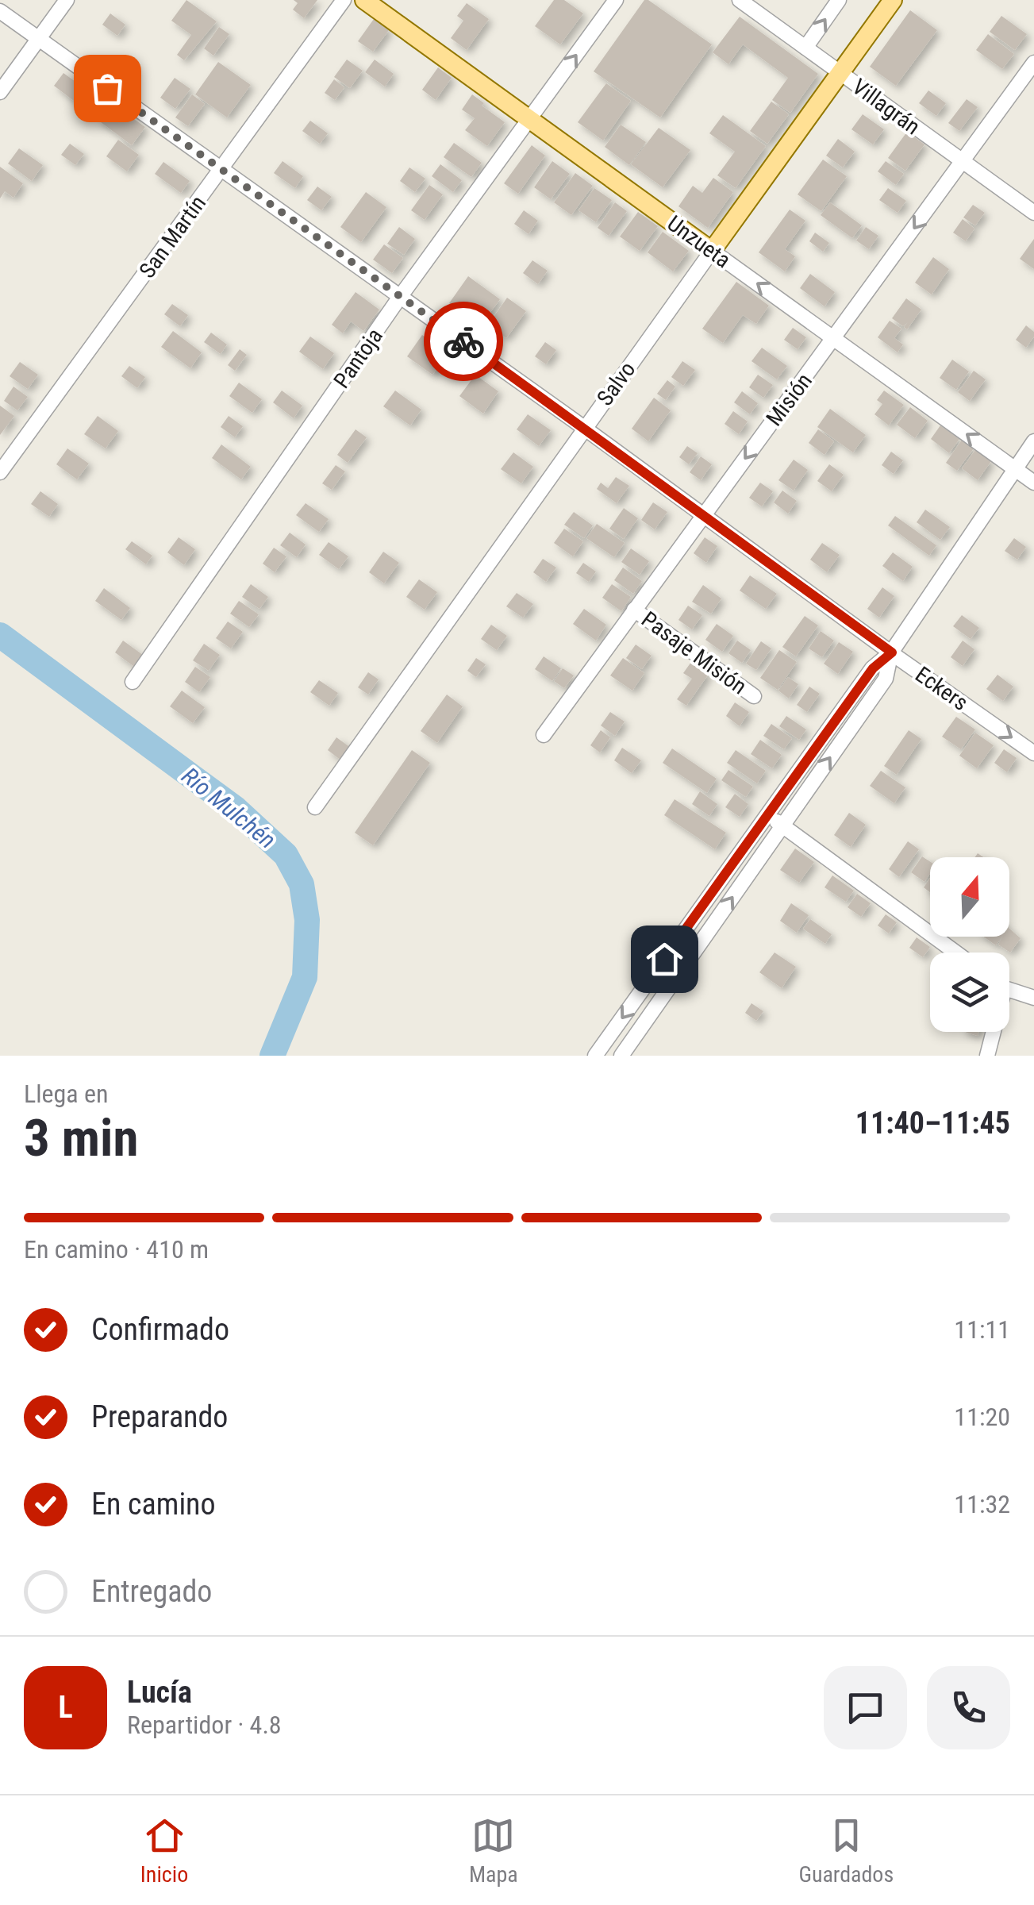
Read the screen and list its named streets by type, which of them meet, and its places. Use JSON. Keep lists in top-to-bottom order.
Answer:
{
  "streets": {
    "main road": ["Unzueta", "Salvo"],
    "street": [
      "Villagrán",
      "San Martín",
      "Pantoja",
      "Misión",
      "Pasaje Misión",
      "Eckers"
    ]
  },
  "crossings": [
    ["Villagrán", "Salvo"],
    ["Villagrán", "Misión"],
    ["San Martín", "Eckers"],
    ["Unzueta", "Pantoja"],
    ["Unzueta", "Salvo"],
    ["Unzueta", "Misión"],
    ["Pantoja", "Eckers"],
    ["Salvo", "Eckers"],
    ["Misión", "Pasaje Misión"],
    ["Misión", "Eckers"]
  ],
  "one_way": ["Unzueta", "Misión"],
  "water": ["Río Mulchén"],
  "north": "top",
  "page": {
    "heading": ["3 min", "Llega en", "11:40–11:45"],
    "panel": ["Lucía", "Repartidor · 4.8"],
    "bar": "En camino · 410 m",
    "list": [
      ["Confirmado", "11:11"],
      ["Preparando", "11:20"],
      ["En camino", "11:32"],
      "Entregado"
    ],
    "round": "L",
    "tabs": ["Inicio", "Mapa", "Guardados"]
  }
}
